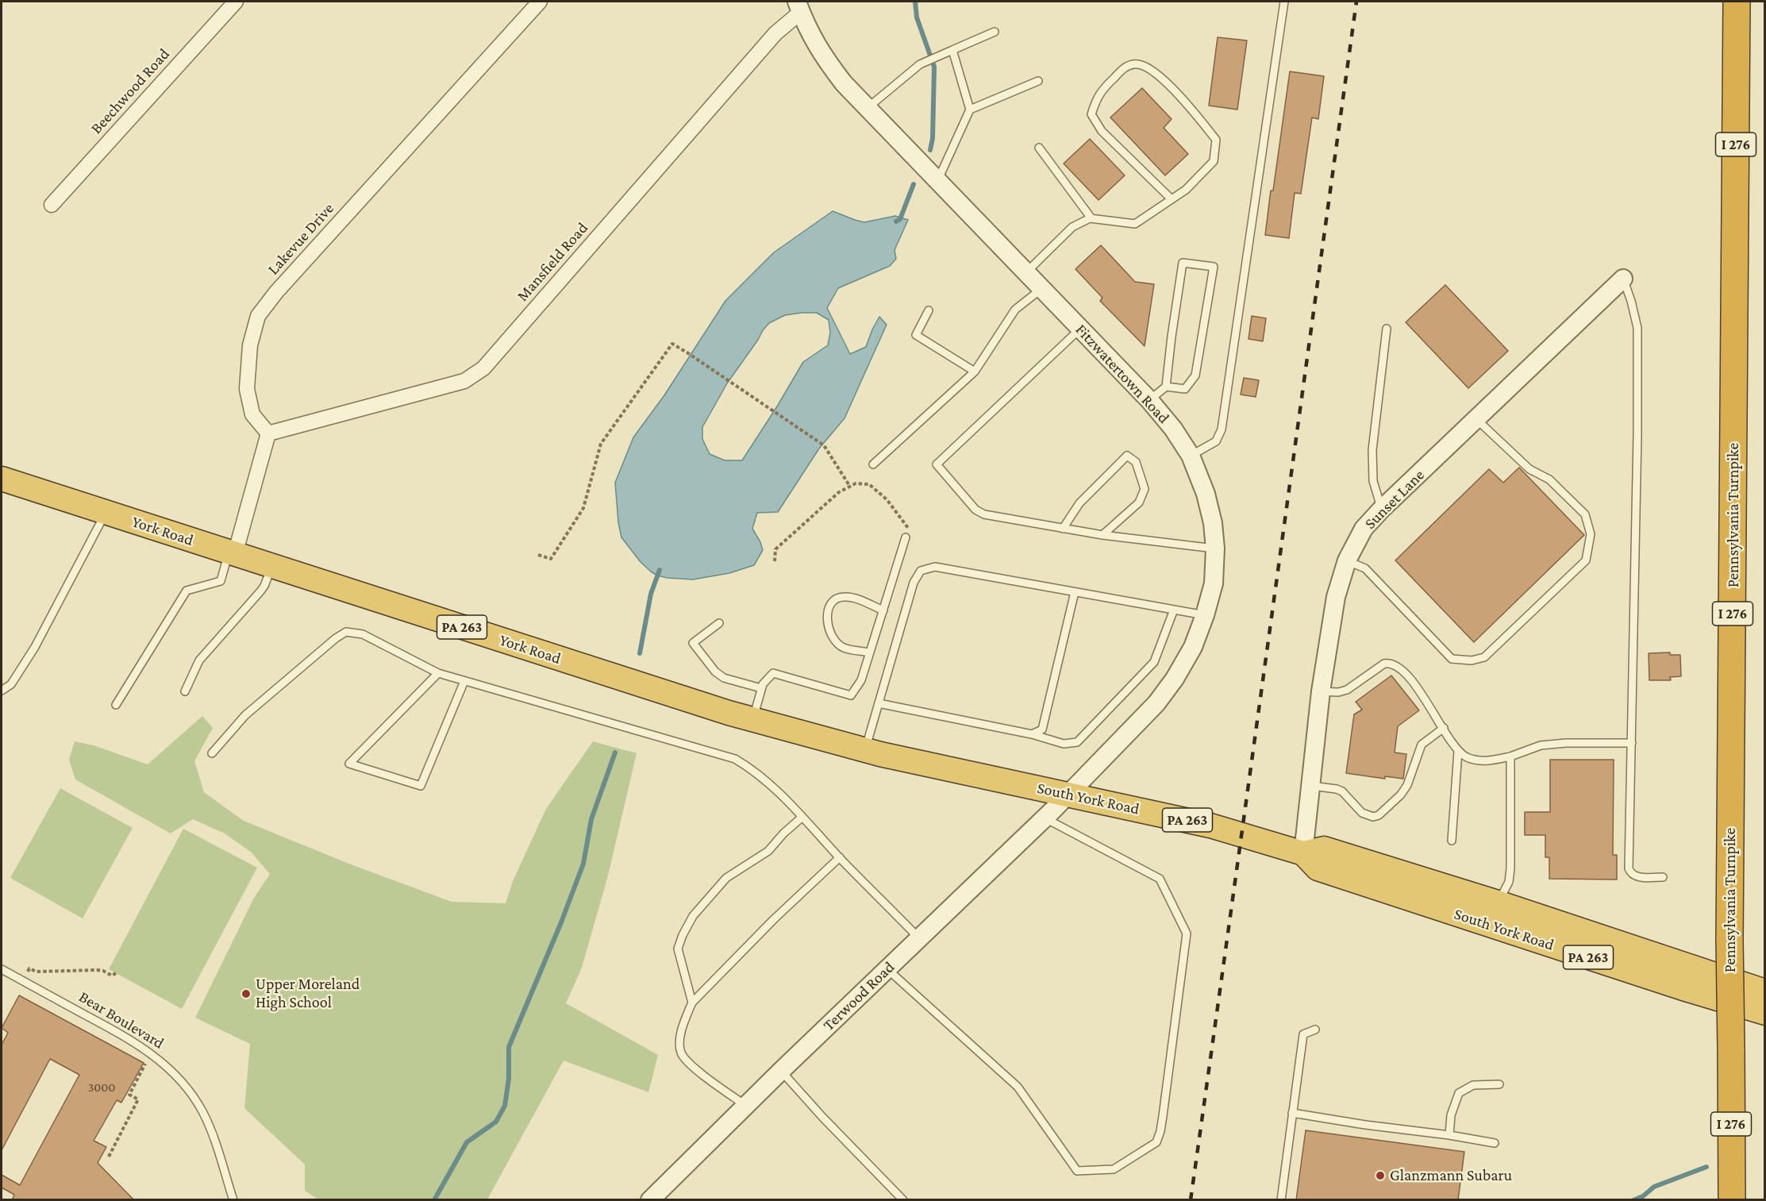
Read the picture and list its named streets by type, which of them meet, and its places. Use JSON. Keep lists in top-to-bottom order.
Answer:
{
  "streets": {
    "highway": [
      "I 276",
      "Pennsylvania Turnpike",
      "York Road",
      "PA 263",
      "South York Road"
    ],
    "street": [
      "Beechwood Road",
      "Lakevue Drive",
      "Mansfield Road",
      "Fitzwatertown Road",
      "Sunset Lane",
      "Terwood Road"
    ],
    "lane": ["Bear Boulevard"]
  },
  "crossings": [
    ["Lakevue Drive", "Mansfield Road"],
    ["Mansfield Road", "Fitzwatertown Road"],
    ["Fitzwatertown Road", "South York Road"],
    ["Fitzwatertown Road", "Terwood Road"],
    ["Sunset Lane", "South York Road"],
    ["York Road", "South York Road"],
    ["South York Road", "Terwood Road"]
  ],
  "places": ["Upper Moreland High School", "Glanzmann Subaru"],
  "house_numbers": ["3000"]
}
